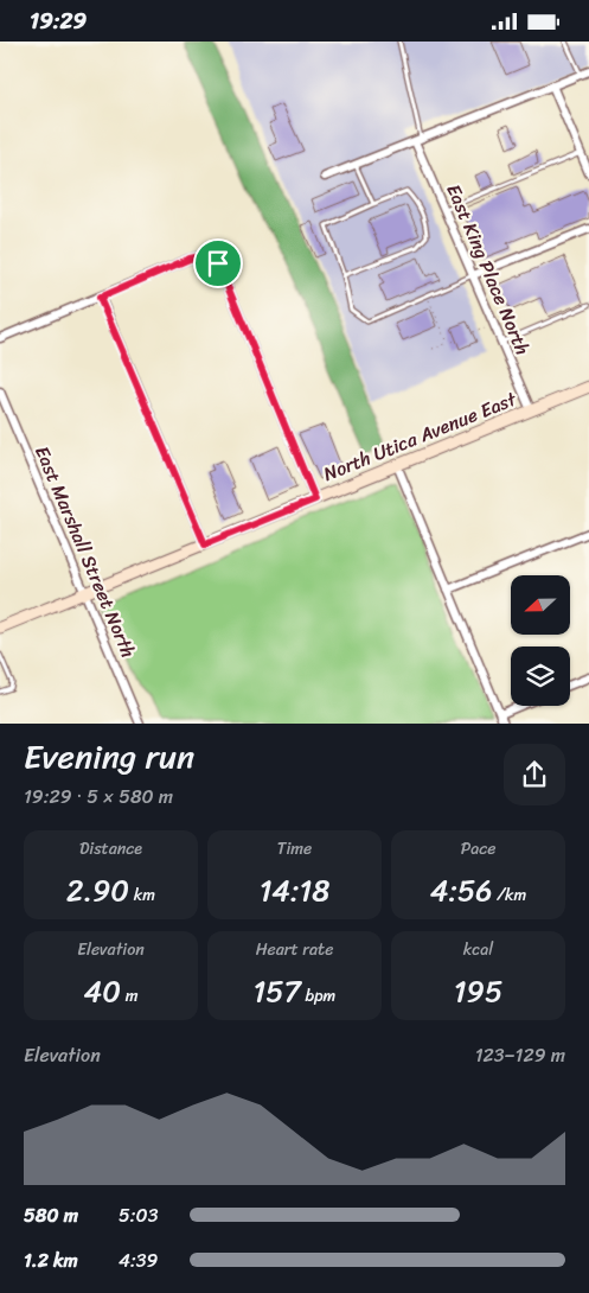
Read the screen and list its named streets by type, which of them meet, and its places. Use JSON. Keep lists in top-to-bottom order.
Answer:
{
  "streets": {
    "main road": ["North Utica Avenue East"],
    "street": ["East King Place North", "East Marshall Street North"]
  },
  "crossings": [
    ["East King Place North", "North Utica Avenue East"],
    ["North Utica Avenue East", "East Marshall Street North"]
  ],
  "north": "left",
  "page": {
    "status": "19:29",
    "heading": ["Evening run", "19:29 · 5 × 580 m"],
    "stats": [
      ["Distance", "2.90 km"],
      ["Time", "14:18"],
      ["Pace", "4:56 /km"],
      ["Elevation", "40 m"],
      ["Heart rate", "157 bpm"],
      ["kcal", "195"]
    ],
    "chart": ["Elevation", "123–129 m"],
    "list": [
      {
        "name": "580 m",
        "note": "5:03"
      },
      {
        "name": "1.2 km",
        "note": "4:39"
      }
    ]
  }
}
